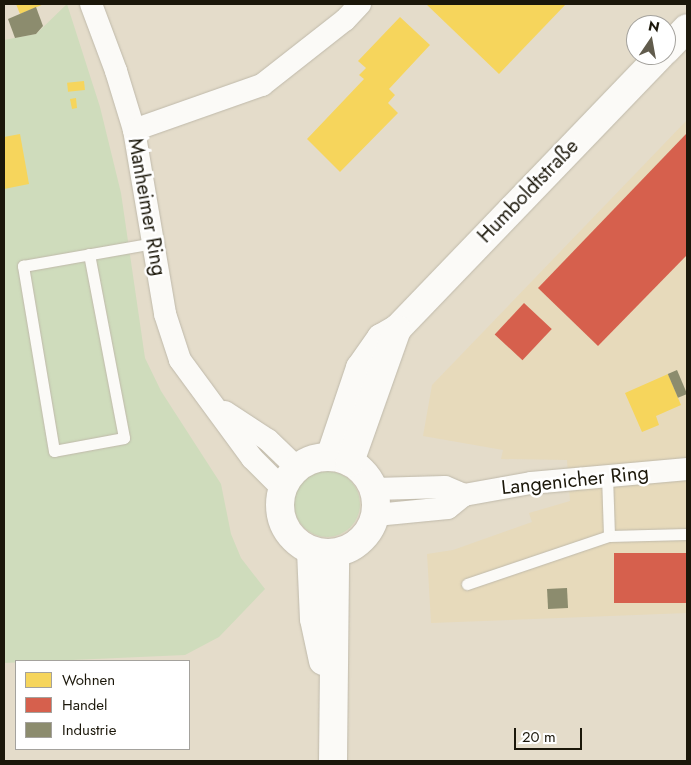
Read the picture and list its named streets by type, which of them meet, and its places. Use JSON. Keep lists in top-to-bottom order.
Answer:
{
  "streets": {
    "street": ["Humboldtstraße", "Manheimer Ring", "Langenicher Ring"]
  },
  "crossings": [
    ["Humboldtstraße", "Manheimer Ring"],
    ["Humboldtstraße", "Langenicher Ring"],
    ["Manheimer Ring", "Langenicher Ring"]
  ],
  "legend": ["Wohnen", "Handel", "Industrie"],
  "scale_bar": "20 m",
  "north": "top"
}
